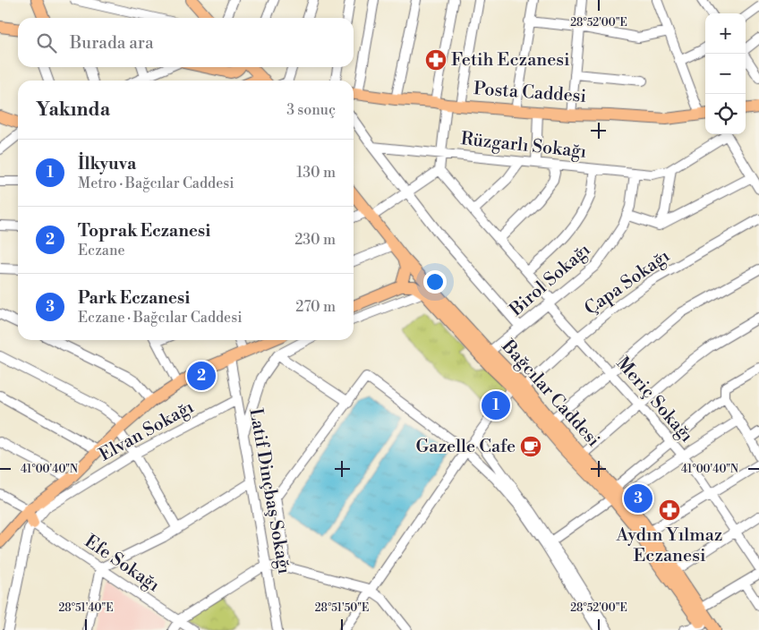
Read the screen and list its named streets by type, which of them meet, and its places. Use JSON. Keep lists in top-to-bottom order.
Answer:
{
  "streets": {
    "main road": ["Posta Caddesi", "Bağcılar Caddesi"],
    "street": [
      "Rüzgarlı Sokağı",
      "Birol Sokağı",
      "Çapa Sokağı",
      "Meriç Sokağı",
      "Elvan Sokağı",
      "Latif Dinçbaş Sokağı",
      "Efe Sokağı"
    ]
  },
  "crossings": [
    ["Rüzgarlı Sokağı", "Birol Sokağı"],
    ["Birol Sokağı", "Bağcılar Caddesi"],
    ["Birol Sokağı", "Meriç Sokağı"],
    ["Çapa Sokağı", "Bağcılar Caddesi"],
    ["Çapa Sokağı", "Meriç Sokağı"],
    ["Elvan Sokağı", "Latif Dinçbaş Sokağı"],
    ["Elvan Sokağı", "Efe Sokağı"]
  ],
  "places": {
    "pharmacy": ["Fetih Eczanesi", "Aydın Yılmaz Eczanesi"],
    "cafe": ["Gazelle Cafe"]
  },
  "page": {
    "map_buttons": ["+", "−"],
    "search": "Burada ara",
    "heading": ["Yakında", "3 sonuç"],
    "list": [
      {
        "mark": "1",
        "name": "İlkyuva",
        "note": "Metro · Bağcılar Caddesi",
        "value": "130 m"
      },
      {
        "mark": "2",
        "name": "Toprak Eczanesi",
        "note": "Eczane",
        "value": "230 m"
      },
      {
        "mark": "3",
        "name": "Park Eczanesi",
        "note": "Eczane · Bağcılar Caddesi",
        "value": "270 m"
      }
    ],
    "pins": ["2", "1", "3"]
  },
  "coordinates": [
    "28°52'00\"E",
    "41°00'40\"N",
    "28°51'40\"E",
    "28°51'50\"E"
  ]
}
